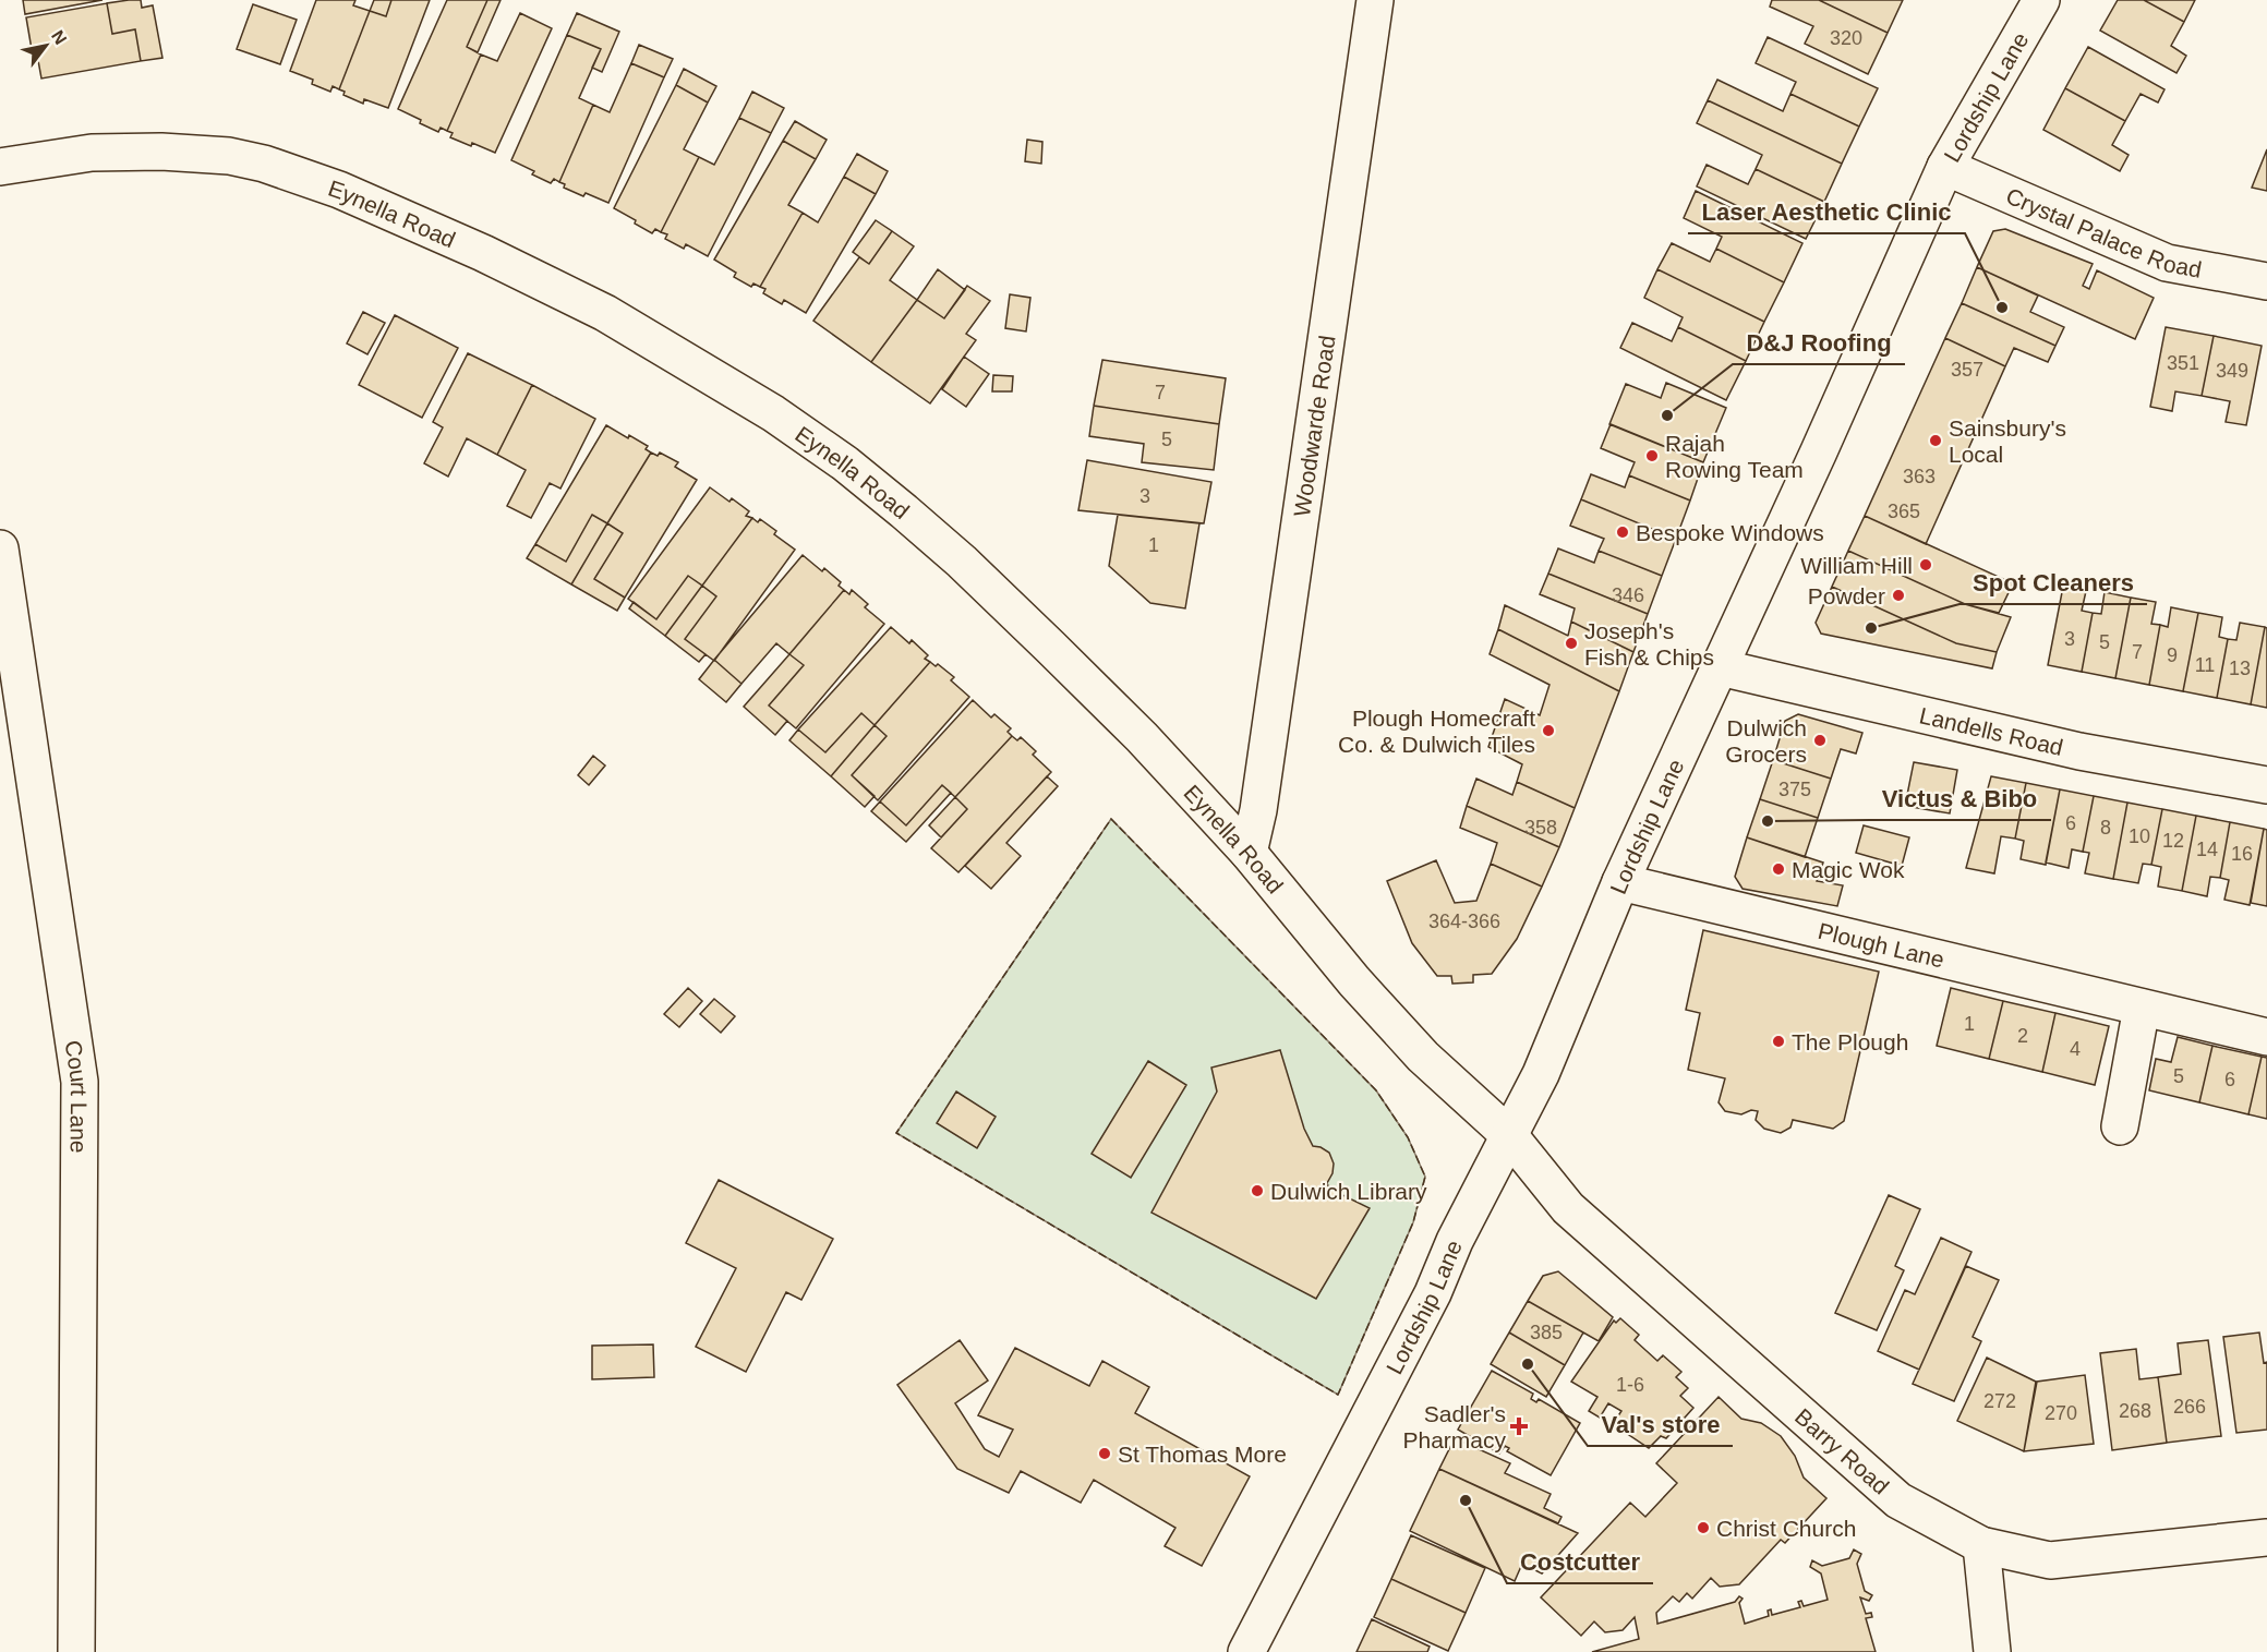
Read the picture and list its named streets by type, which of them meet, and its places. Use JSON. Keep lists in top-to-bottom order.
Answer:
{
  "streets": {
    "street": [
      "Lordship Lane",
      "Eynella Road",
      "Crystal Palace Road",
      "Woodwarde Road",
      "Landells Road",
      "Plough Lane",
      "Court Lane",
      "Barry Road"
    ]
  },
  "crossings": [
    ["Lordship Lane", "Eynella Road"],
    ["Lordship Lane", "Crystal Palace Road"],
    ["Lordship Lane", "Landells Road"],
    ["Lordship Lane", "Plough Lane"],
    ["Lordship Lane", "Barry Road"],
    ["Eynella Road", "Woodwarde Road"],
    ["Eynella Road", "Barry Road"]
  ],
  "places": {
    "other": [
      "Laser Aesthetic Clinic",
      "D&J Roofing",
      "Sainsbury's Local",
      "Rajah Rowing Team",
      "Bespoke Windows",
      "William Hill",
      "Powder",
      "Spot Cleaners",
      "Joseph's Fish & Chips",
      "Plough Homecraft Co. & Dulwich Tiles",
      "Dulwich Grocers",
      "Victus & Bibo",
      "Magic Wok",
      "The Plough",
      "Dulwich Library",
      "Val's store",
      "St Thomas More",
      "Costcutter",
      "Christ Church"
    ],
    "health": ["Sadler's Pharmacy"]
  },
  "house_numbers": [
    "320",
    "351",
    "357",
    "349",
    "7",
    "5",
    "363",
    "3",
    "365",
    "1",
    "346",
    "3",
    "5",
    "7",
    "9",
    "11",
    "13",
    "375",
    "6",
    "358",
    "8",
    "10",
    "12",
    "14",
    "16",
    "364-366",
    "1",
    "2",
    "4",
    "5",
    "6",
    "385",
    "1-6",
    "272",
    "266",
    "268",
    "270"
  ],
  "north": "top right"
}
